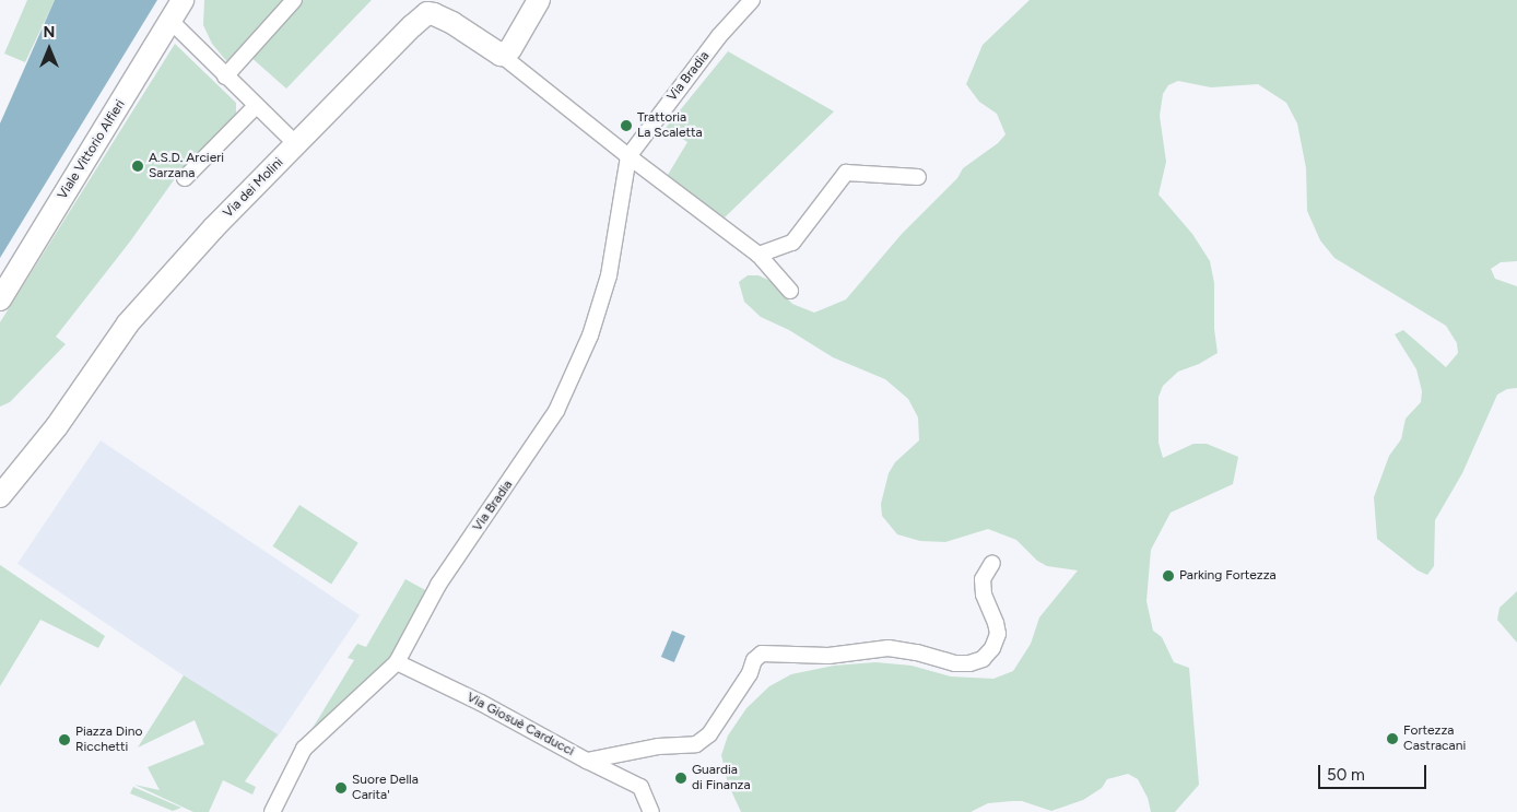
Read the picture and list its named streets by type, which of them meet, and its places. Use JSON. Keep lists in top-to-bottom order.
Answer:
{
  "streets": {
    "street": [
      "Via Bradia",
      "Viale Vittorio Alfieri",
      "Via dei Molini",
      "Via Giosuè Carducci"
    ]
  },
  "crossings": [
    ["Via Bradia", "Via Giosuè Carducci"]
  ],
  "places": [
    "Trattoria La Scaletta",
    "A.S.D. Arcieri Sarzana",
    "Parking Fortezza",
    "Fortezza Castracani",
    "Piazza Dino Ricchetti",
    "Guardia di Finanza",
    "Suore Della Carita'"
  ],
  "scale_bar": "50 m",
  "north": "top"
}
